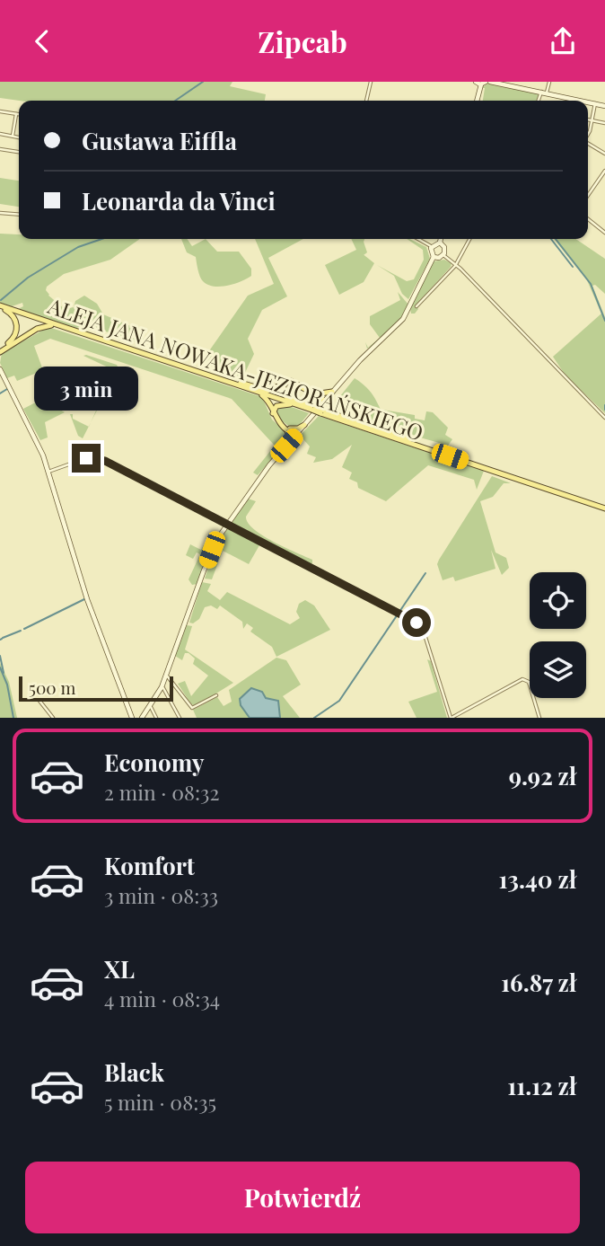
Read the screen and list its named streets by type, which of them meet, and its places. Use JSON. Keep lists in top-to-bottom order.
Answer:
{
  "streets": {
    "main road": ["ALEJA JANA NOWAKA-JEZIORAŃSKIEGO"]
  },
  "scale_bar": "500 m",
  "page": {
    "header": "Zipcab",
    "banner": ["Gustawa Eiffla", "Leonarda da Vinci"],
    "bubble": "3 min",
    "scale": "500 m",
    "list": [
      {
        "name": "Economy",
        "note": "2 min · 08:32",
        "value": "9.92 zł"
      },
      {
        "name": "Komfort",
        "note": "3 min · 08:33",
        "value": "13.40 zł"
      },
      {
        "name": "XL",
        "note": "4 min · 08:34",
        "value": "16.87 zł"
      },
      {
        "name": "Black",
        "note": "5 min · 08:35",
        "value": "11.12 zł"
      }
    ],
    "buttons": "Potwierdź"
  }
}
